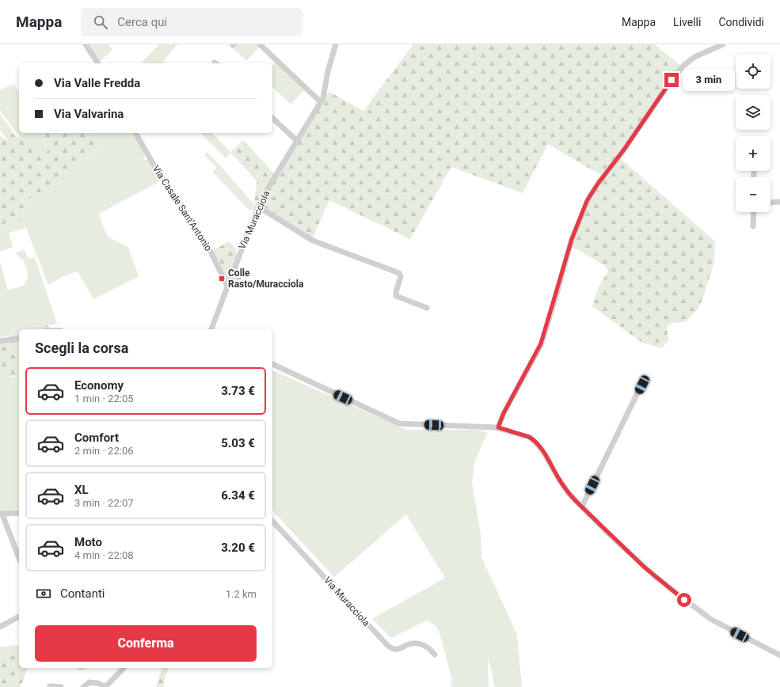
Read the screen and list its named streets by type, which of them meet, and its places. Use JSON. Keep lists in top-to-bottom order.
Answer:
{
  "streets": {
    "street": ["Via Casale Sant'Antonio", "Via Muracciola"]
  },
  "crossings": [
    ["Via Casale Sant'Antonio", "Via Muracciola"]
  ],
  "places": {
    "transit": ["Colle Rasto/Muracciola"]
  },
  "page": {
    "header": "Mappa",
    "search": "Cerca qui",
    "nav": ["Mappa", "Livelli", "Condividi"],
    "map_buttons": ["+", "−"],
    "banner": ["Via Valle Fredda", "Via Valvarina"],
    "bubble": "3 min",
    "heading": "Scegli la corsa",
    "list": [
      {
        "name": "Economy",
        "note": "1 min · 22:05",
        "value": "3.73 €"
      },
      {
        "name": "Comfort",
        "note": "2 min · 22:06",
        "value": "5.03 €"
      },
      {
        "name": "XL",
        "note": "3 min · 22:07",
        "value": "6.34 €"
      },
      {
        "name": "Moto",
        "note": "4 min · 22:08",
        "value": "3.20 €"
      }
    ],
    "pay": ["Contanti", "1.2 km"],
    "buttons": "Conferma"
  }
}
